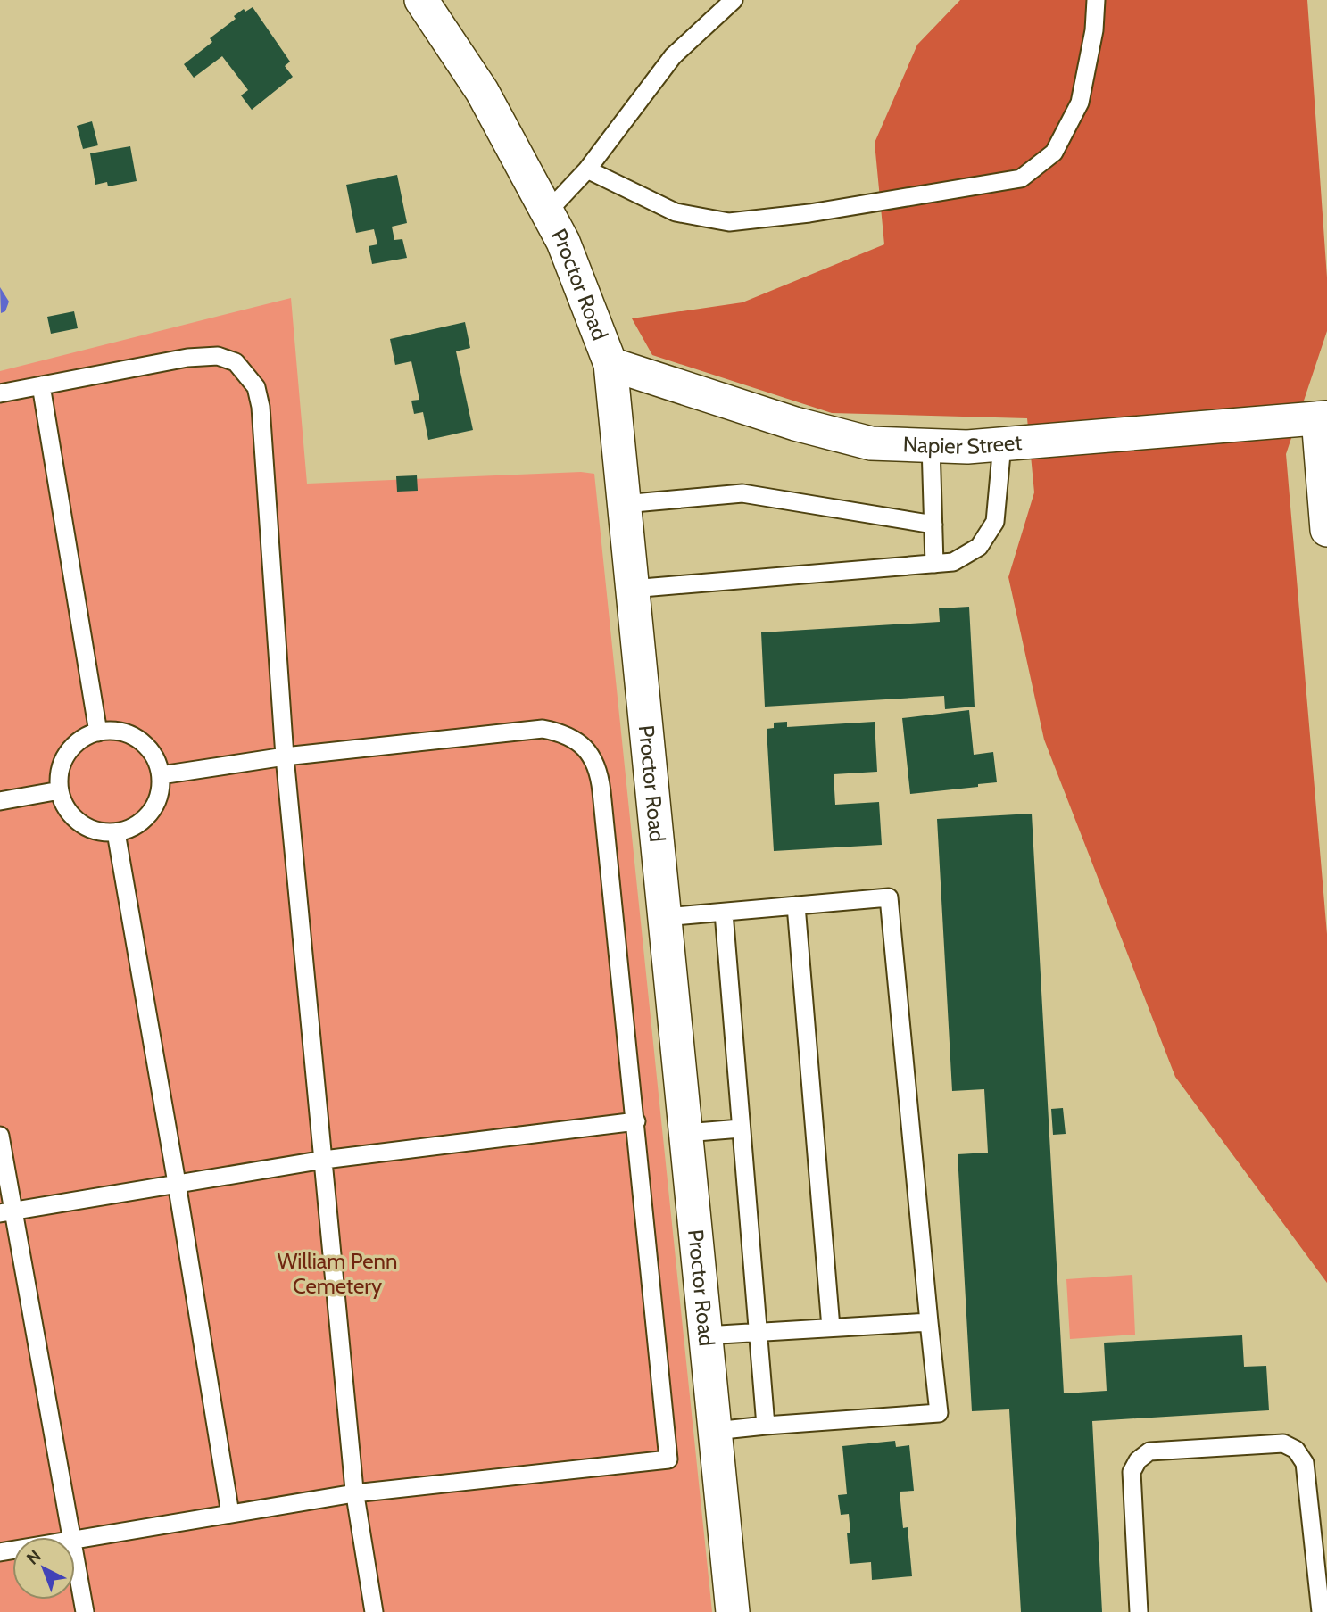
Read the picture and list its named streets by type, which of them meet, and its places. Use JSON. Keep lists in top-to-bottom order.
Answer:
{
  "streets": {
    "street": ["Proctor Road", "Napier Street"]
  },
  "crossings": [
    ["Proctor Road", "Napier Street"]
  ],
  "parks": ["William Penn Cemetery"],
  "north": "top left"
}
